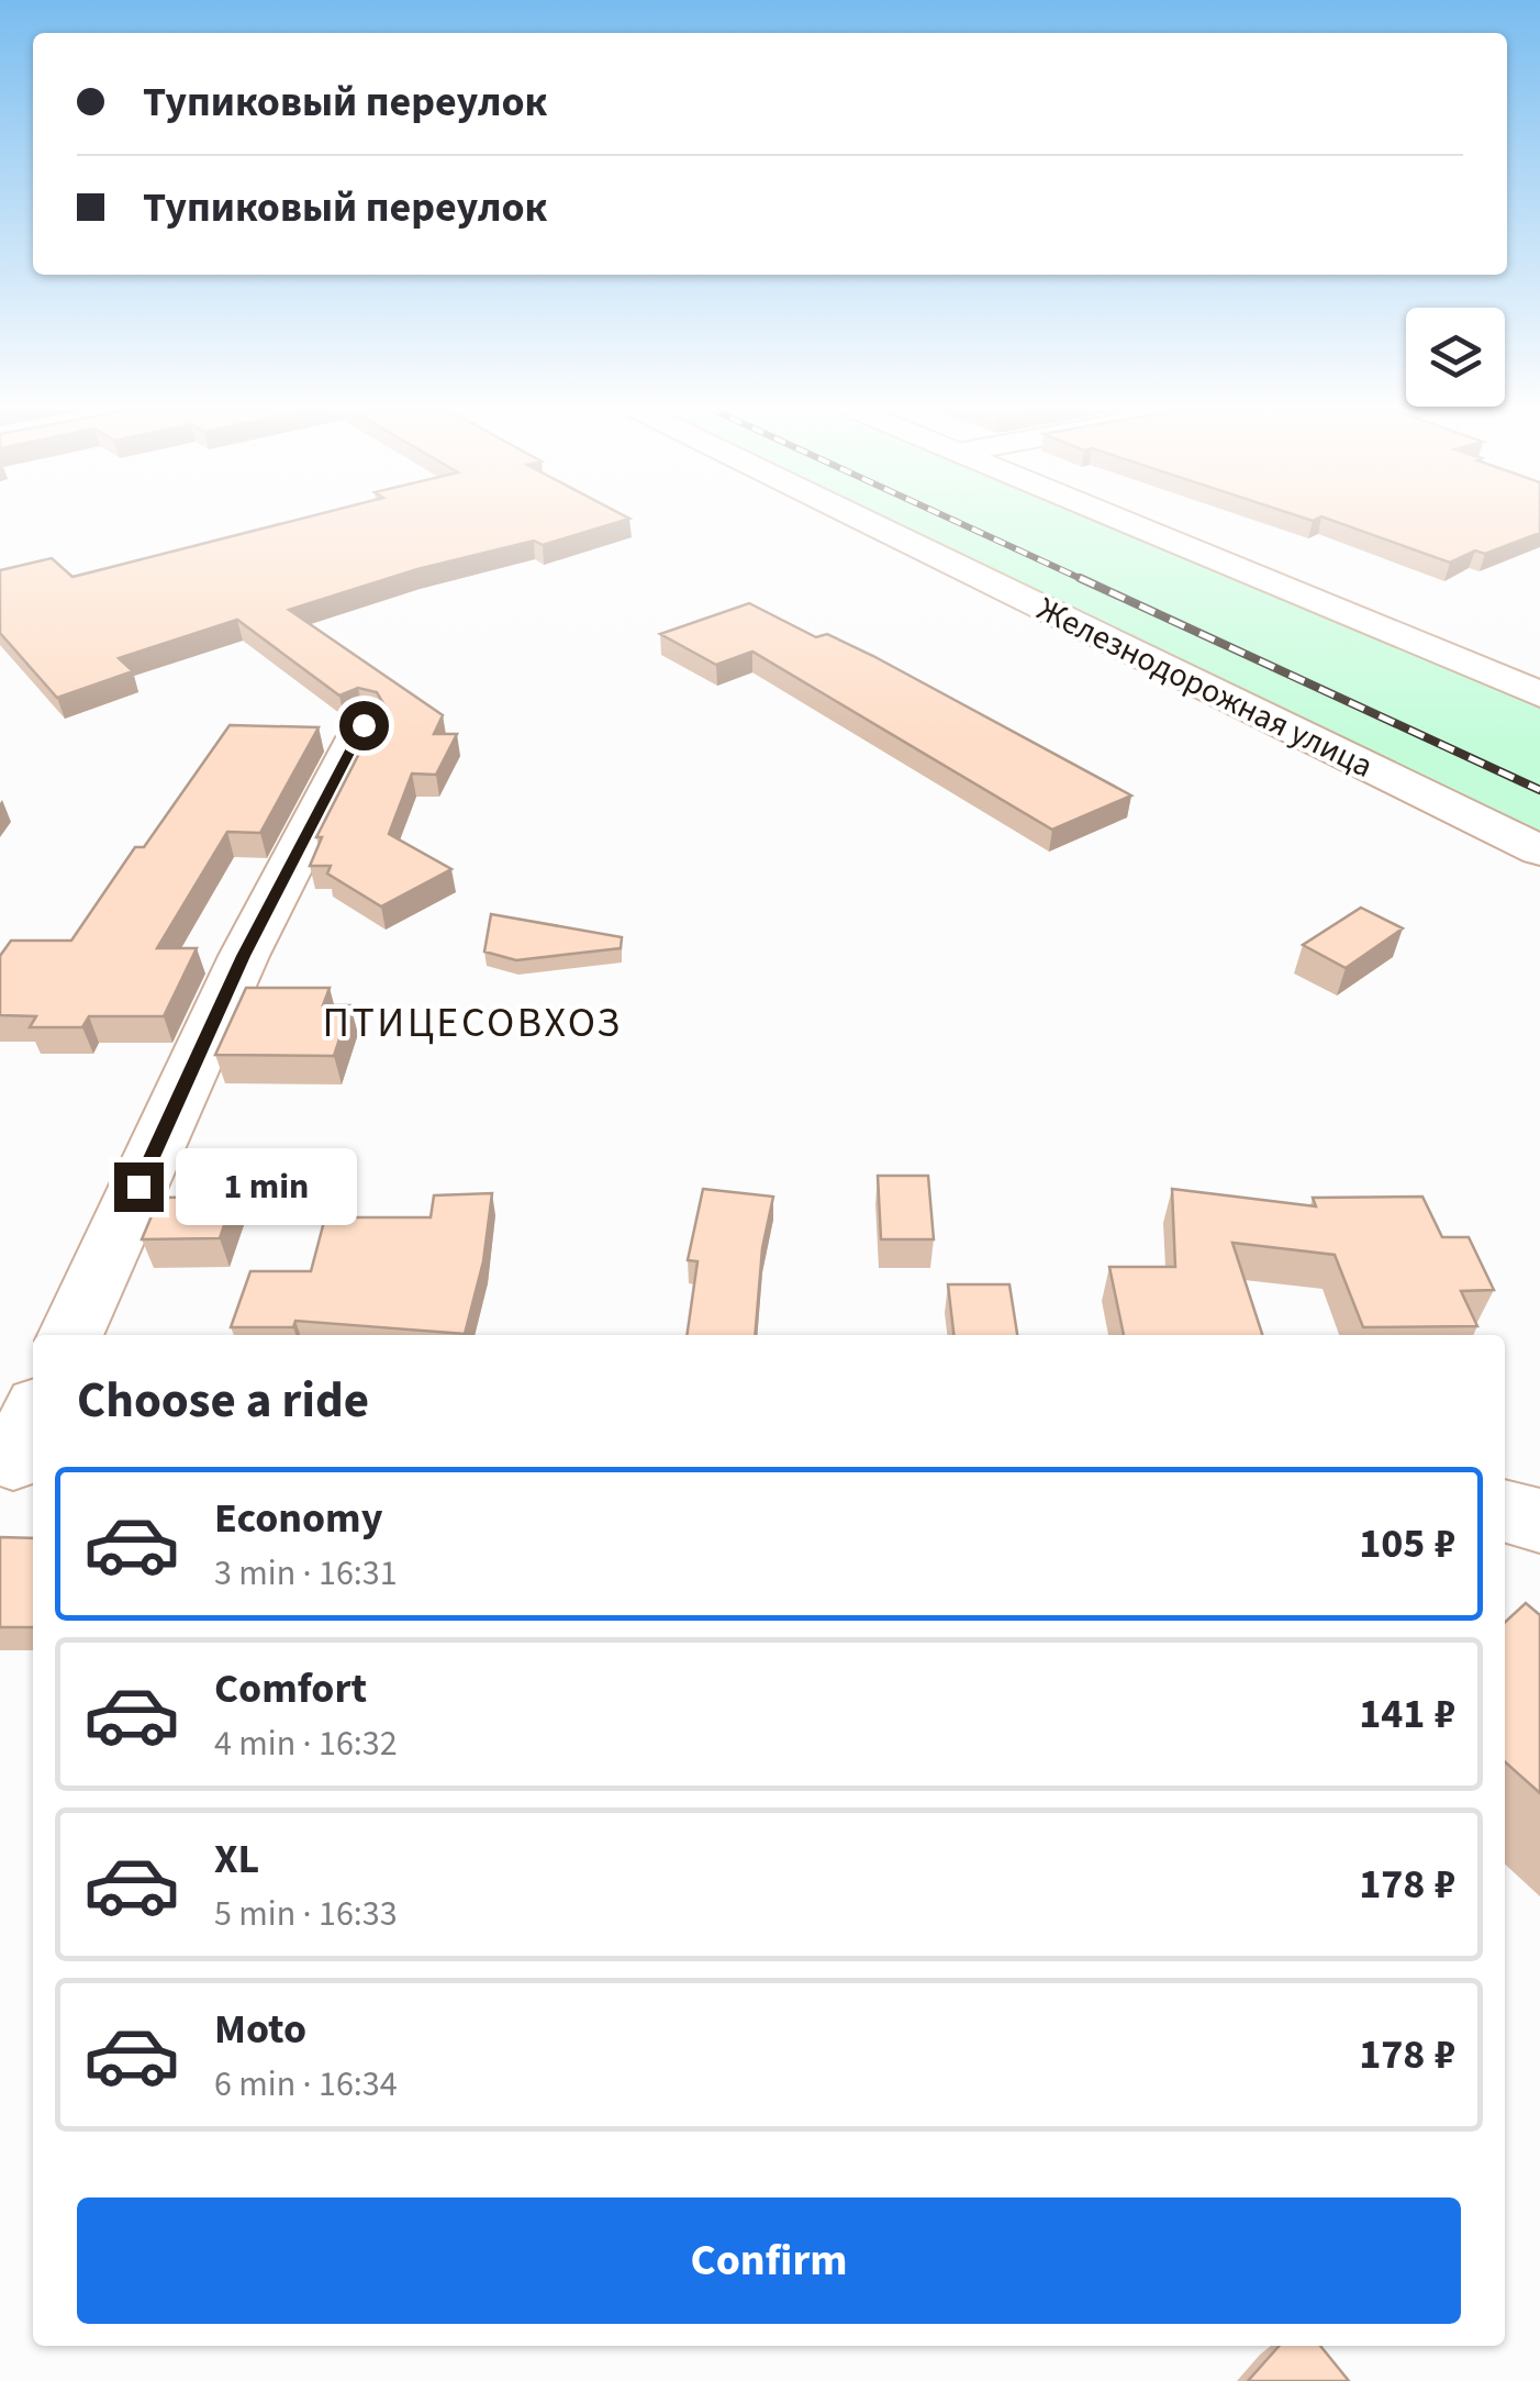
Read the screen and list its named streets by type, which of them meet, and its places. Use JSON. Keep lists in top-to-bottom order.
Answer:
{
  "streets": {
    "street": ["Железнодорожная улица"]
  },
  "districts": ["ПТИЦЕСОВХОЗ"],
  "page": {
    "banner": ["Тупиковый переулок", "Тупиковый переулок"],
    "bubble": "1 min",
    "heading": "Choose a ride",
    "list": [
      {
        "name": "Economy",
        "note": "3 min · 16:31",
        "value": "105 ₽"
      },
      {
        "name": "Comfort",
        "note": "4 min · 16:32",
        "value": "141 ₽"
      },
      {
        "name": "XL",
        "note": "5 min · 16:33",
        "value": "178 ₽"
      },
      {
        "name": "Moto",
        "note": "6 min · 16:34",
        "value": "178 ₽"
      }
    ],
    "buttons": "Confirm"
  }
}
